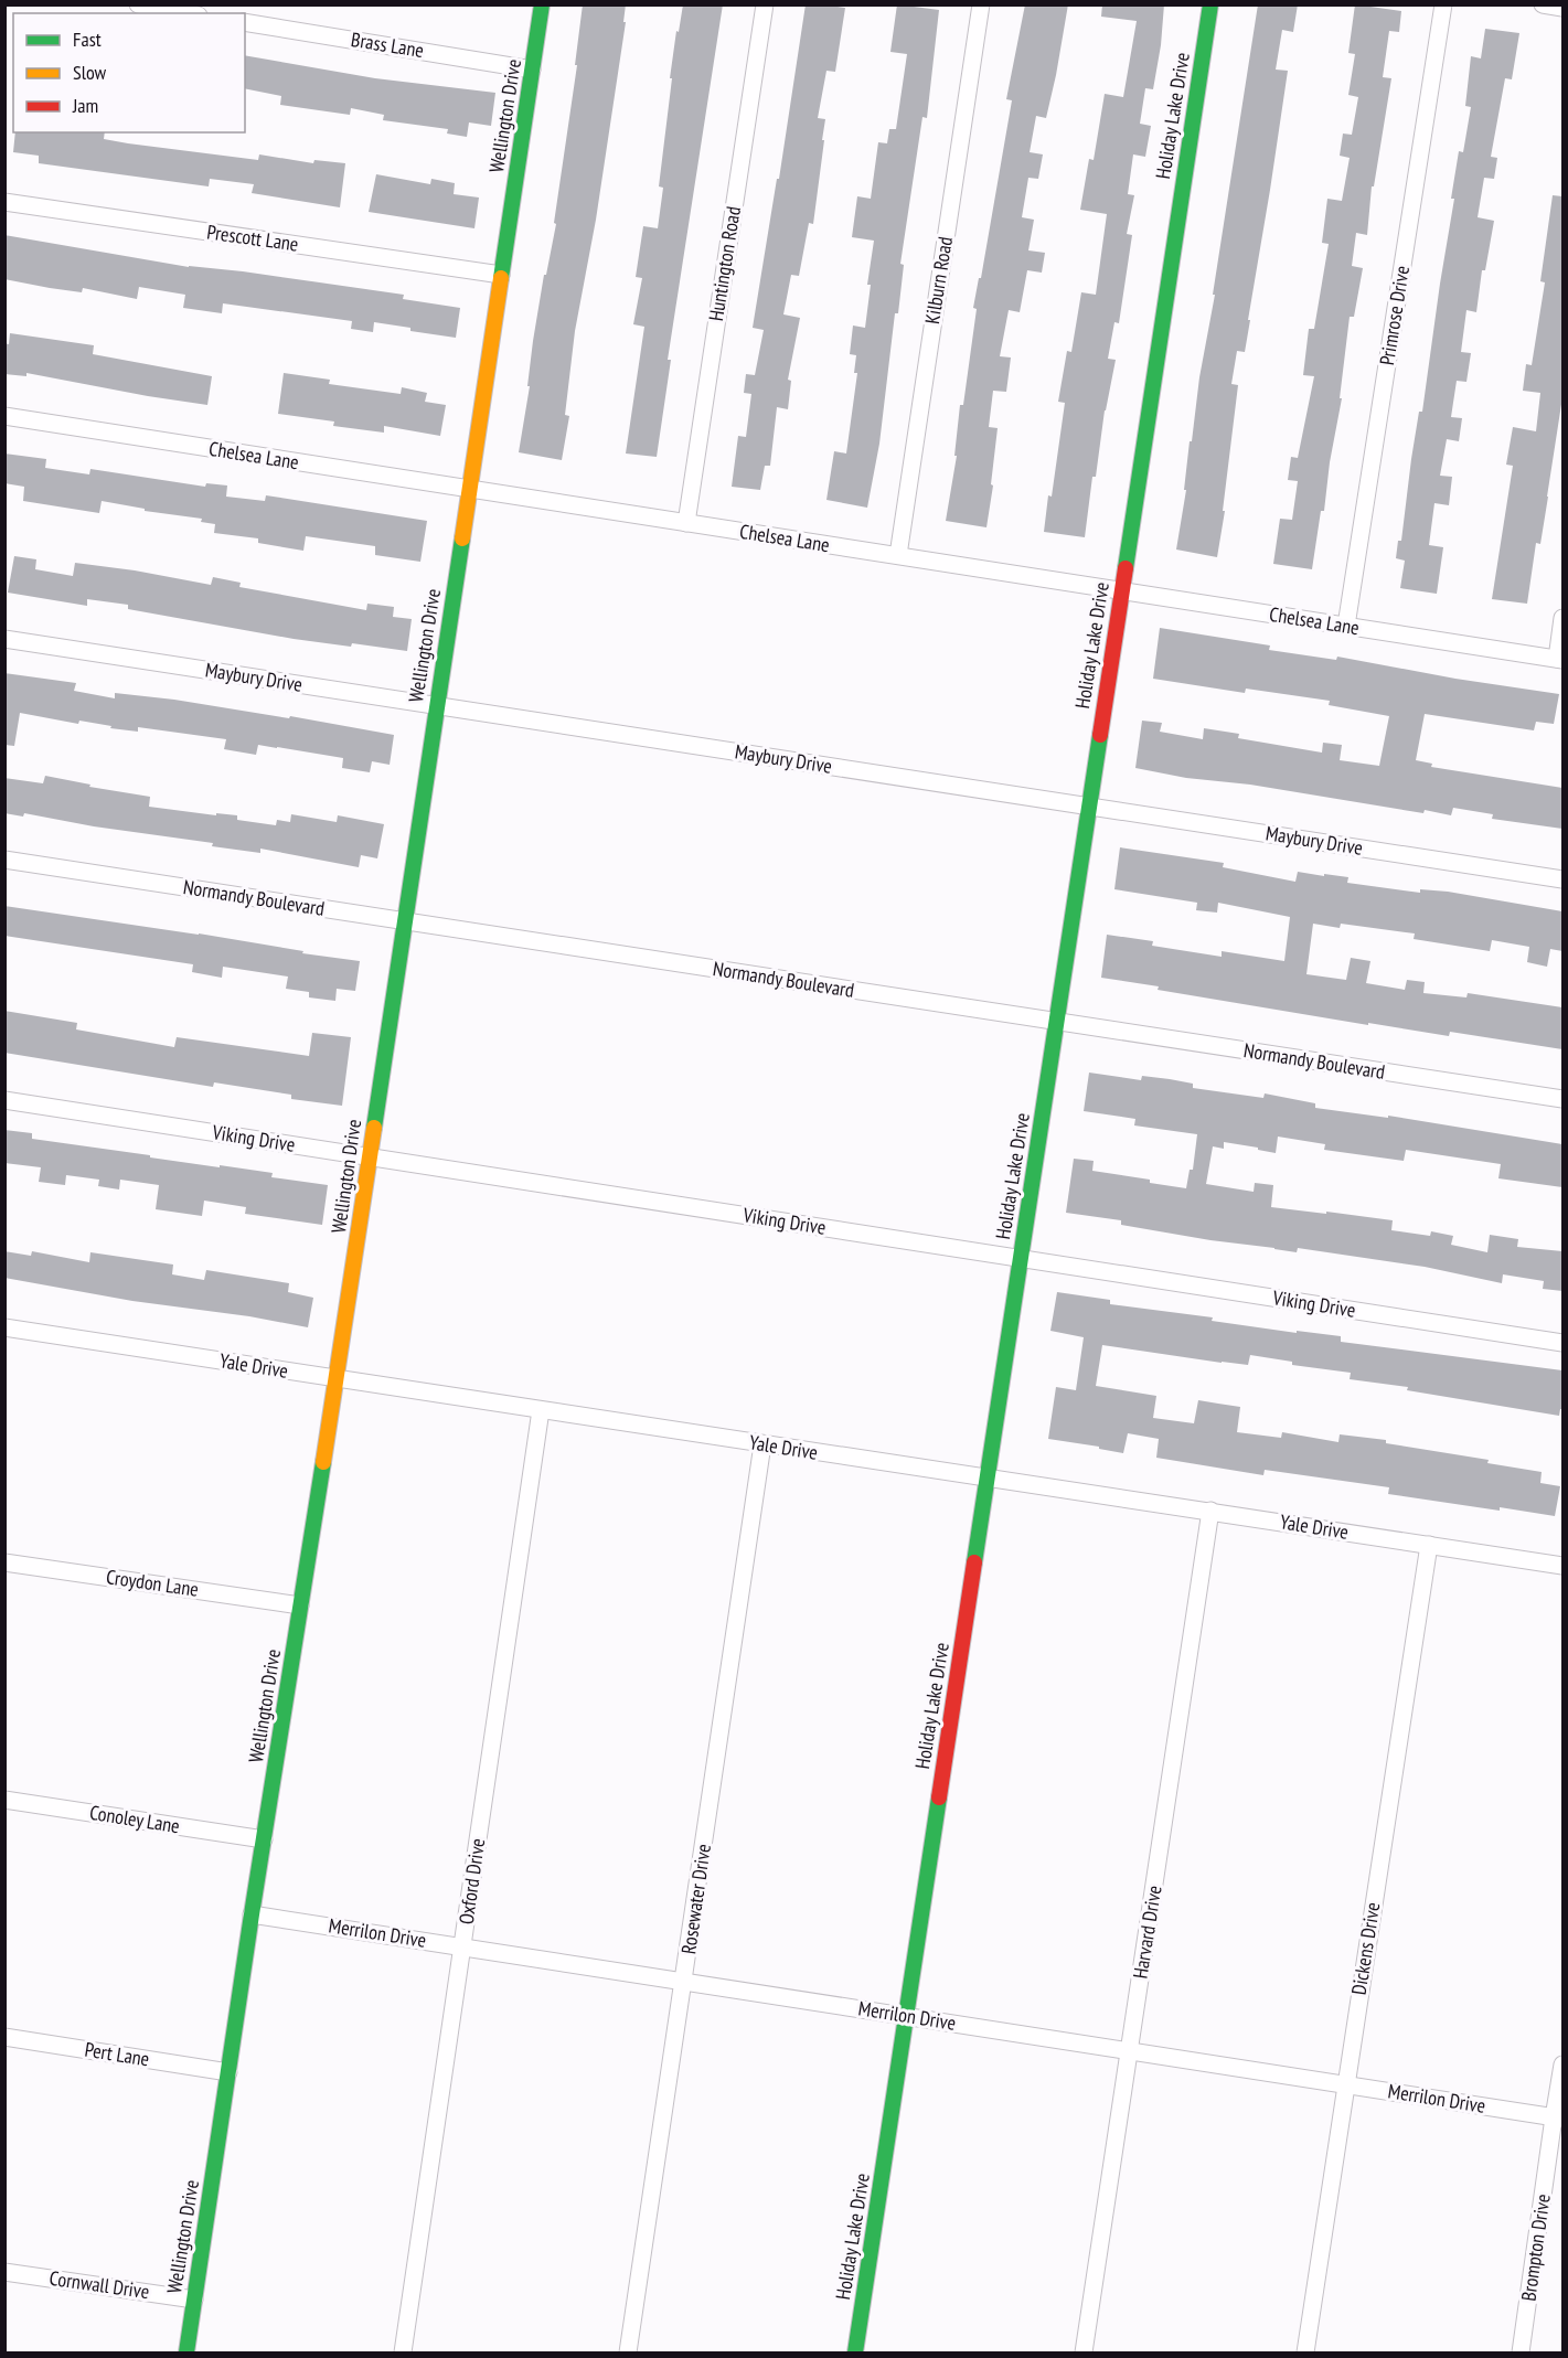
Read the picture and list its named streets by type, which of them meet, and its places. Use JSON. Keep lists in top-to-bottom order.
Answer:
{
  "streets": {
    "street": [
      "Brass Lane",
      "Wellington Drive",
      "Holiday Lake Drive",
      "Prescott Lane",
      "Huntington Road",
      "Kilburn Road",
      "Primrose Drive",
      "Chelsea Lane",
      "Maybury Drive",
      "Normandy Boulevard",
      "Viking Drive",
      "Yale Drive",
      "Croydon Lane",
      "Conoley Lane",
      "Oxford Drive",
      "Rosewater Drive",
      "Harvard Drive",
      "Merrilon Drive",
      "Dickens Drive",
      "Pert Lane",
      "Brompton Drive",
      "Cornwall Drive"
    ]
  },
  "crossings": [
    ["Brass Lane", "Wellington Drive"],
    ["Wellington Drive", "Prescott Lane"],
    ["Wellington Drive", "Chelsea Lane"],
    ["Wellington Drive", "Maybury Drive"],
    ["Wellington Drive", "Normandy Boulevard"],
    ["Wellington Drive", "Viking Drive"],
    ["Wellington Drive", "Yale Drive"],
    ["Wellington Drive", "Croydon Lane"],
    ["Wellington Drive", "Conoley Lane"],
    ["Wellington Drive", "Merrilon Drive"],
    ["Wellington Drive", "Pert Lane"],
    ["Wellington Drive", "Cornwall Drive"],
    ["Holiday Lake Drive", "Chelsea Lane"],
    ["Holiday Lake Drive", "Maybury Drive"],
    ["Holiday Lake Drive", "Normandy Boulevard"],
    ["Holiday Lake Drive", "Viking Drive"],
    ["Holiday Lake Drive", "Yale Drive"],
    ["Holiday Lake Drive", "Merrilon Drive"],
    ["Huntington Road", "Chelsea Lane"],
    ["Kilburn Road", "Chelsea Lane"],
    ["Primrose Drive", "Chelsea Lane"],
    ["Yale Drive", "Oxford Drive"],
    ["Yale Drive", "Rosewater Drive"],
    ["Yale Drive", "Harvard Drive"],
    ["Yale Drive", "Dickens Drive"],
    ["Oxford Drive", "Merrilon Drive"],
    ["Rosewater Drive", "Merrilon Drive"],
    ["Harvard Drive", "Merrilon Drive"],
    ["Merrilon Drive", "Dickens Drive"],
    ["Merrilon Drive", "Brompton Drive"]
  ],
  "legend": ["Fast", "Slow", "Jam"]
}
